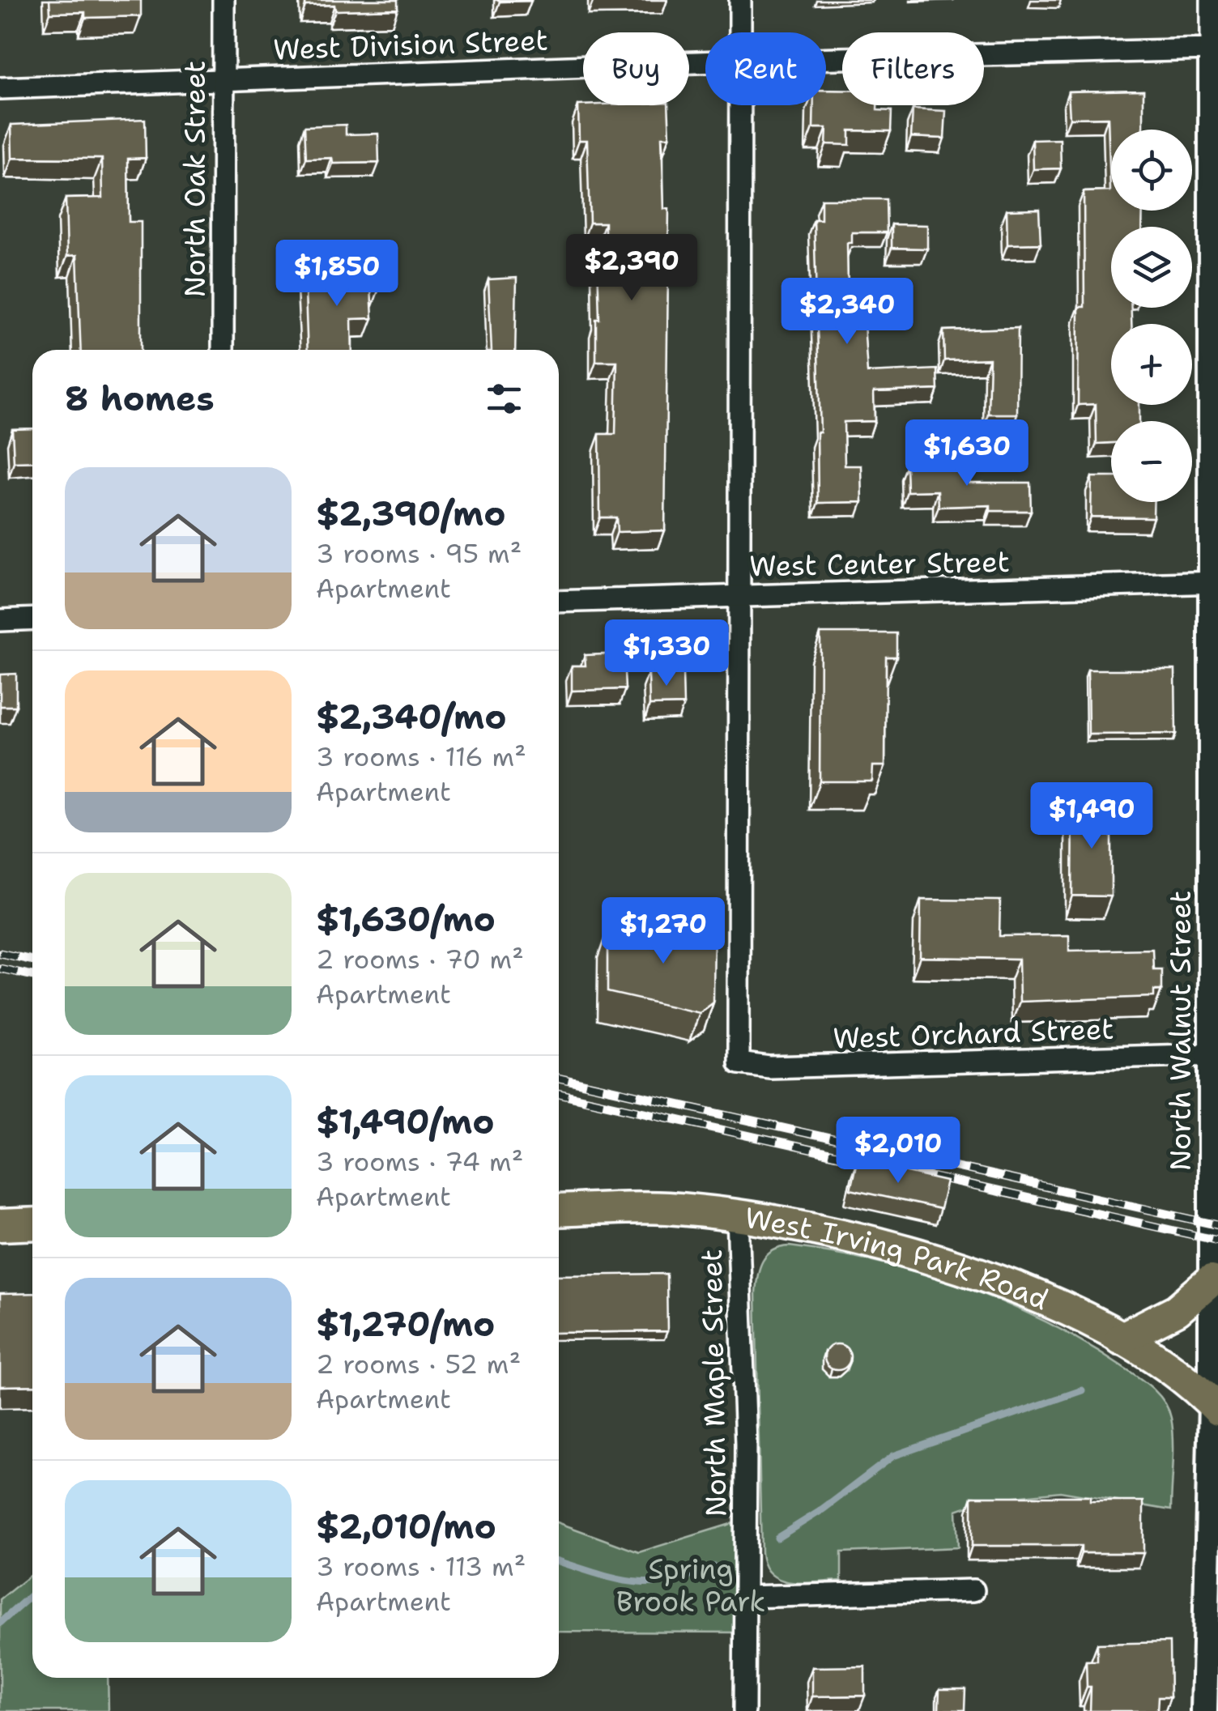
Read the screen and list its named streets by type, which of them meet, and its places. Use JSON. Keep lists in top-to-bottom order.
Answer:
{
  "streets": {
    "main road": ["West Irving Park Road"],
    "street": [
      "West Division Street",
      "North Oak Street",
      "West Center Street",
      "North Walnut Street",
      "West Orchard Street",
      "North Maple Street"
    ]
  },
  "crossings": [
    ["West Division Street", "North Oak Street"],
    ["West Division Street", "North Walnut Street"],
    ["West Center Street", "North Walnut Street"],
    ["West Center Street", "West Orchard Street"],
    ["North Walnut Street", "West Orchard Street"],
    ["North Walnut Street", "West Irving Park Road"],
    ["West Irving Park Road", "North Maple Street"]
  ],
  "parks": ["Spring Brook Park"],
  "page": {
    "chip": ["Buy", "Rent", "Filters"],
    "map_buttons": ["+", "−"],
    "price": [
      "$2,390",
      "$1,850",
      "$2,340",
      "$1,630",
      "$1,330",
      "$1,490",
      "$1,270",
      "$2,010"
    ],
    "heading": "8 homes",
    "list": [
      {
        "name": "$2,390/mo",
        "note": "3 rooms · 95 m² · Apartment"
      },
      {
        "name": "$2,340/mo",
        "note": "3 rooms · 116 m² · Apartment"
      },
      {
        "name": "$1,630/mo",
        "note": "2 rooms · 70 m² · Apartment"
      },
      {
        "name": "$1,490/mo",
        "note": "3 rooms · 74 m² · Apartment"
      },
      {
        "name": "$1,270/mo",
        "note": "2 rooms · 52 m² · Apartment"
      },
      {
        "name": "$2,010/mo",
        "note": "3 rooms · 113 m² · Apartment"
      }
    ]
  }
}
